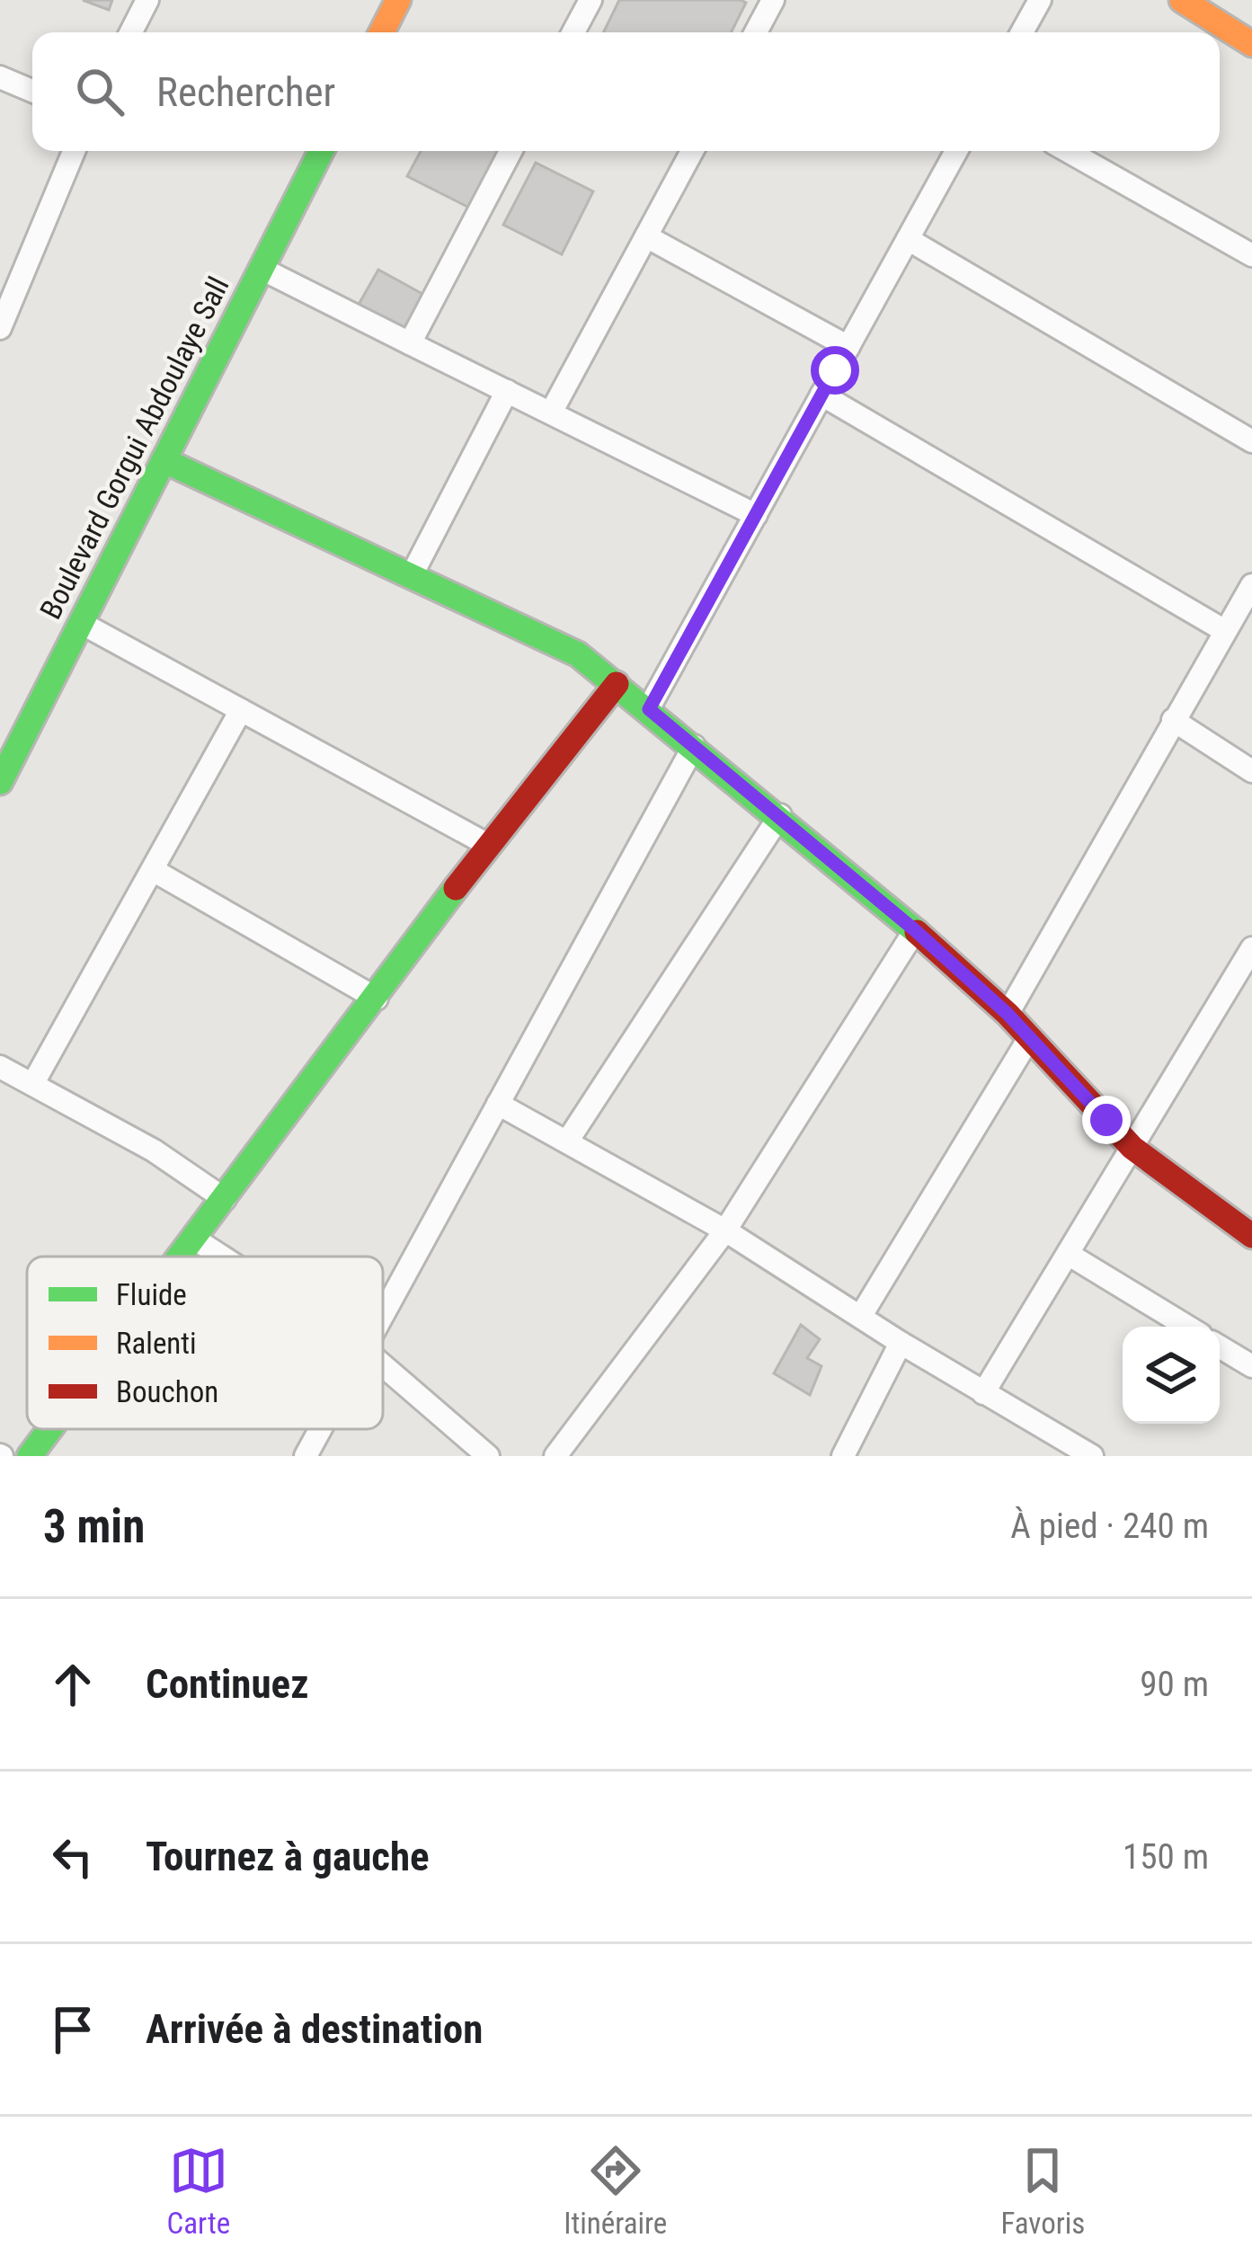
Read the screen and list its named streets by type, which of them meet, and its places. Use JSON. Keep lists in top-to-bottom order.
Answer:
{
  "streets": {
    "street": ["Boulevard Gorgui Abdoulaye Sall"]
  },
  "legend": ["Fluide", "Ralenti", "Bouchon"],
  "page": {
    "search": "Rechercher",
    "heading": ["3 min", "À pied · 240 m"],
    "list": [
      ["Continuez", "90 m"],
      ["Tournez à gauche", "150 m"],
      "Arrivée à destination"
    ],
    "nav": ["Carte", "Itinéraire", "Favoris"]
  }
}
